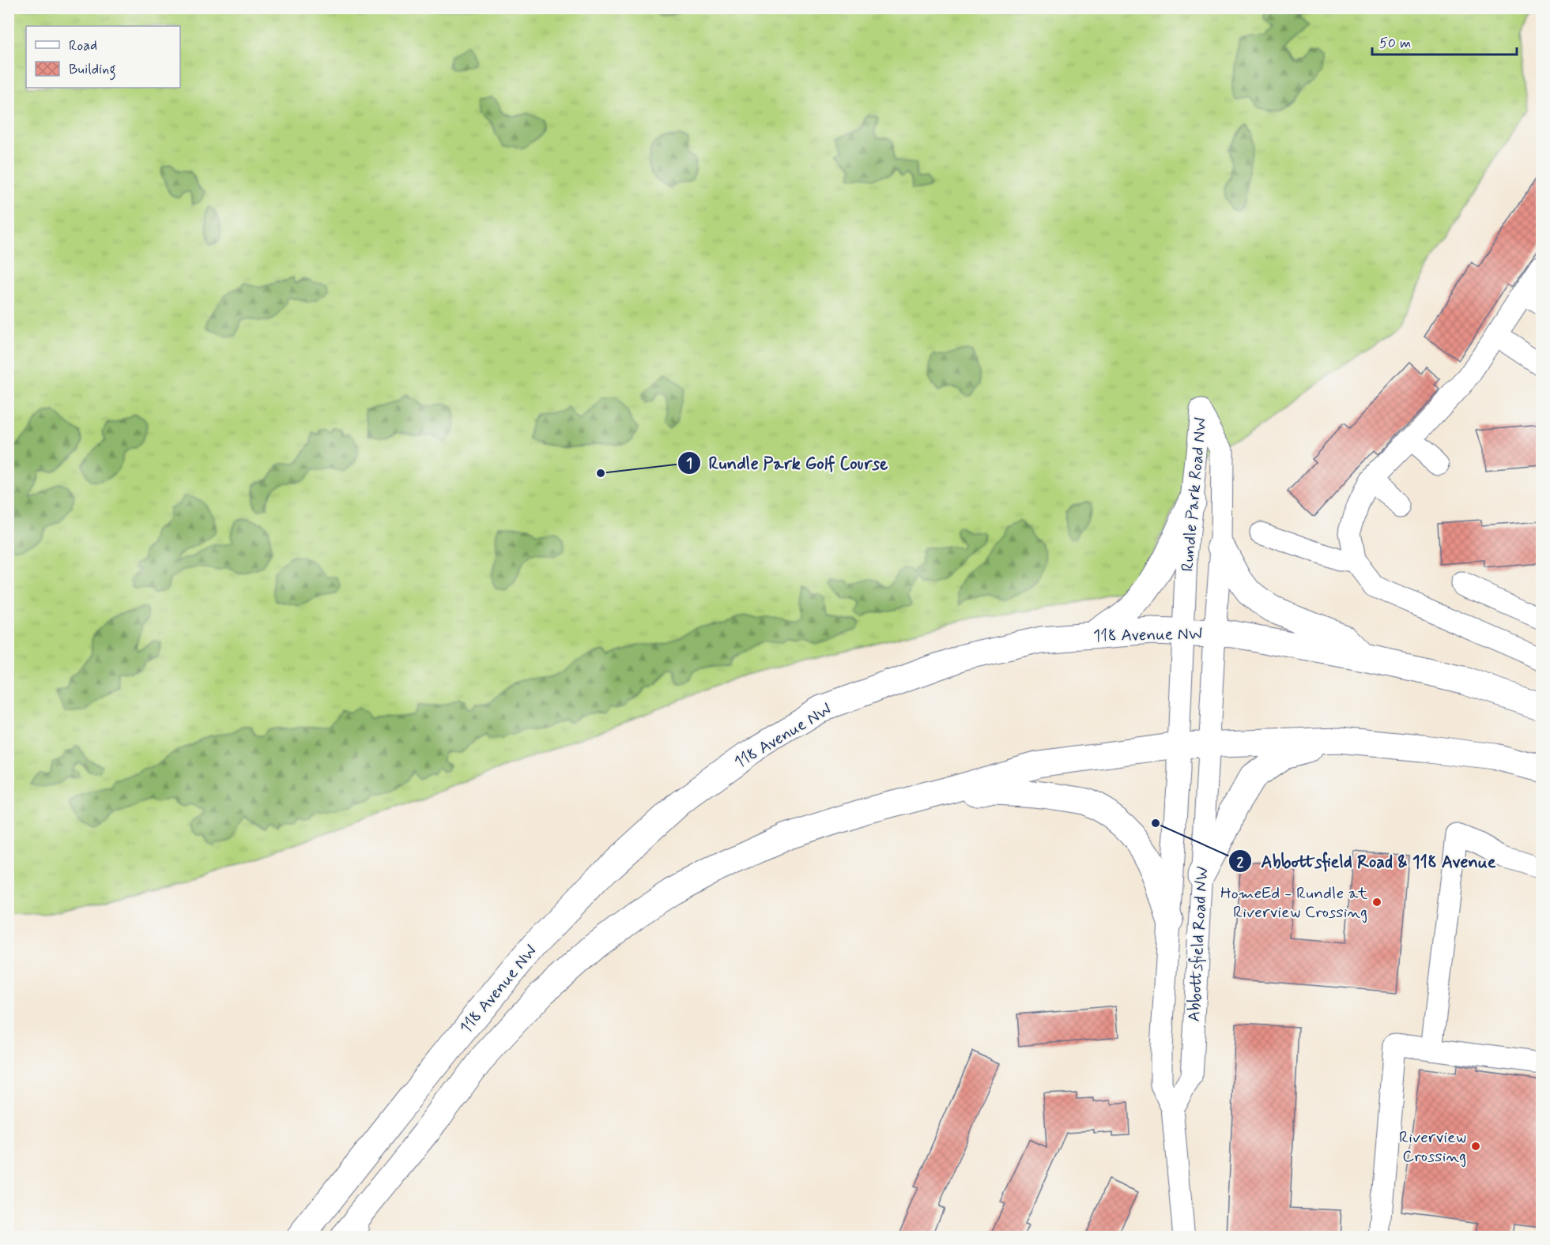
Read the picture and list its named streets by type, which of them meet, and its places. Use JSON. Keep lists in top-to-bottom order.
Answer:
{
  "streets": {
    "main road": ["118 Avenue NW"],
    "street": ["Rundle Park Road NW", "Abbottsfield Road NW"]
  },
  "crossings": [
    ["Rundle Park Road NW", "118 Avenue NW"],
    ["Rundle Park Road NW", "Abbottsfield Road NW"],
    ["118 Avenue NW", "Abbottsfield Road NW"]
  ],
  "places": [
    "Rundle Park Golf Course",
    "Abbottsfield Road & 118 Avenue",
    "HomeEd - Rundle at Riverview Crossing",
    "Riverview Crossing"
  ],
  "legend": ["Road", "Building"],
  "scale_bar": "50 m"
}
